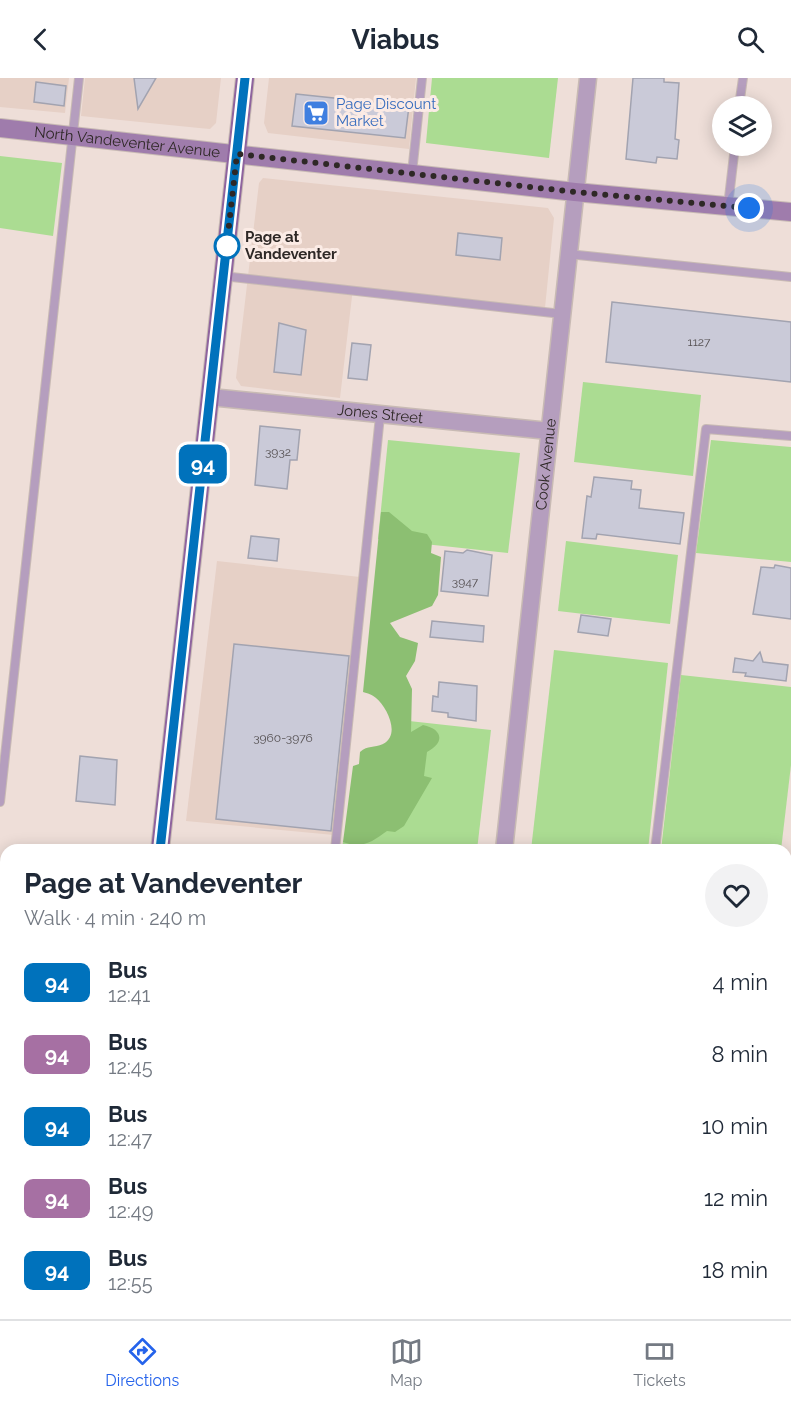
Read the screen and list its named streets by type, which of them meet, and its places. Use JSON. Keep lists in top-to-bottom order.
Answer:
{
  "streets": {
    "main road": ["North Vandeventer Avenue"],
    "street": ["Jones Street", "Cook Avenue"]
  },
  "crossings": [
    ["North Vandeventer Avenue", "Cook Avenue"],
    ["Jones Street", "Cook Avenue"]
  ],
  "places": {
    "supermarket": ["Page Discount Market"],
    "other": ["Page at Vandeventer"]
  },
  "lines": ["bus line 94"],
  "house_numbers": [
    "1127",
    "3932",
    "3947",
    "3960-3976"
  ],
  "page": {
    "header": "Viabus",
    "on_map": "94",
    "heading": ["Page at Vandeventer", "Walk · 4 min · 240 m"],
    "list": [
      {
        "mark": "94",
        "name": "Bus",
        "note": "12:41",
        "value": "4 min"
      },
      {
        "mark": "94",
        "name": "Bus",
        "note": "12:45",
        "value": "8 min"
      },
      {
        "mark": "94",
        "name": "Bus",
        "note": "12:47",
        "value": "10 min"
      },
      {
        "mark": "94",
        "name": "Bus",
        "note": "12:49",
        "value": "12 min"
      },
      {
        "mark": "94",
        "name": "Bus",
        "note": "12:55",
        "value": "18 min"
      }
    ],
    "tabs": ["Directions", "Map", "Tickets"]
  }
}
